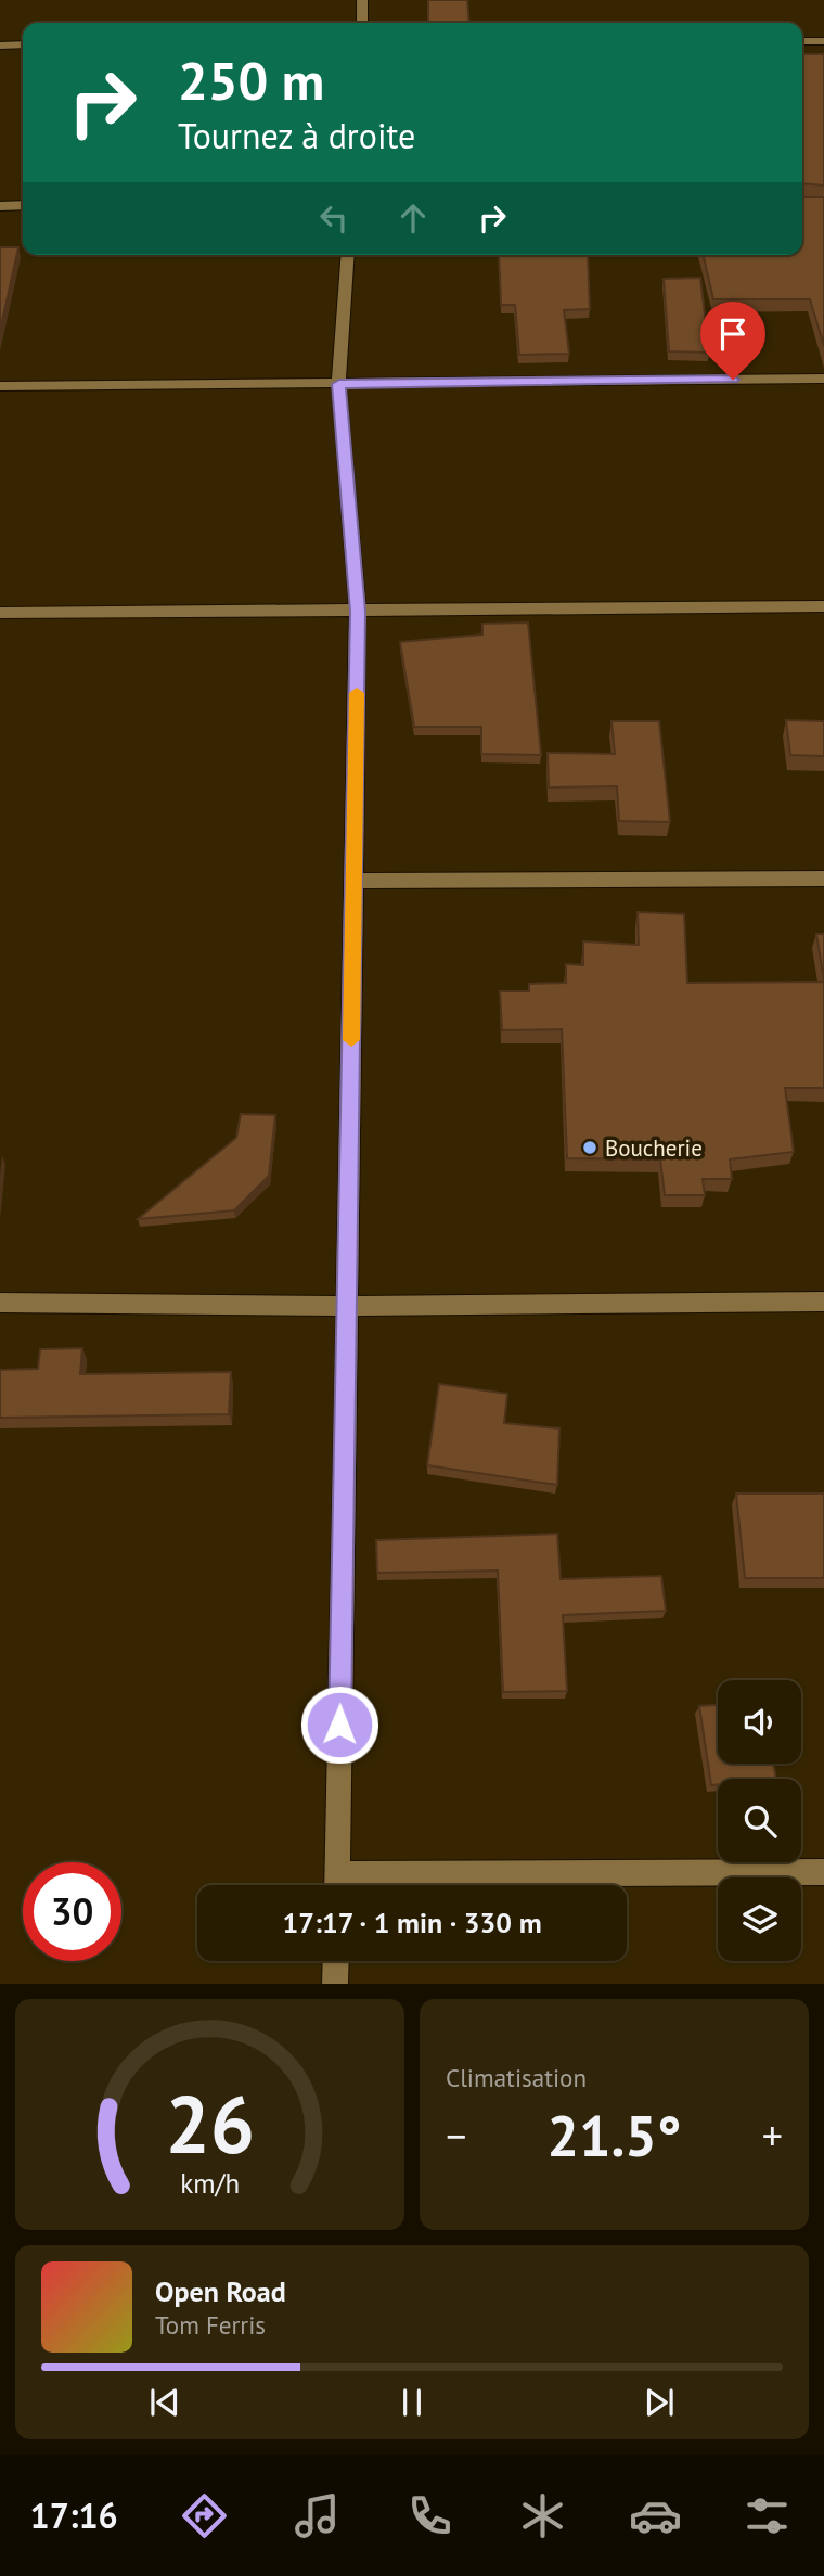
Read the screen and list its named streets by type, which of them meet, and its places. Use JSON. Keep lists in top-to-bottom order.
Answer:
{
  "places": ["Boucherie"],
  "page": {
    "turn": ["250 m", "Tournez à droite"],
    "limit": "30",
    "trip": "17:17 · 1 min · 330 m",
    "tile": "Climatisation",
    "heat": ["−", "21.5°", "+"],
    "song": ["Open Road", "Tom Ferris"],
    "tabs": "17:16",
    "gauge": ["26", "km/h"]
  }
}
